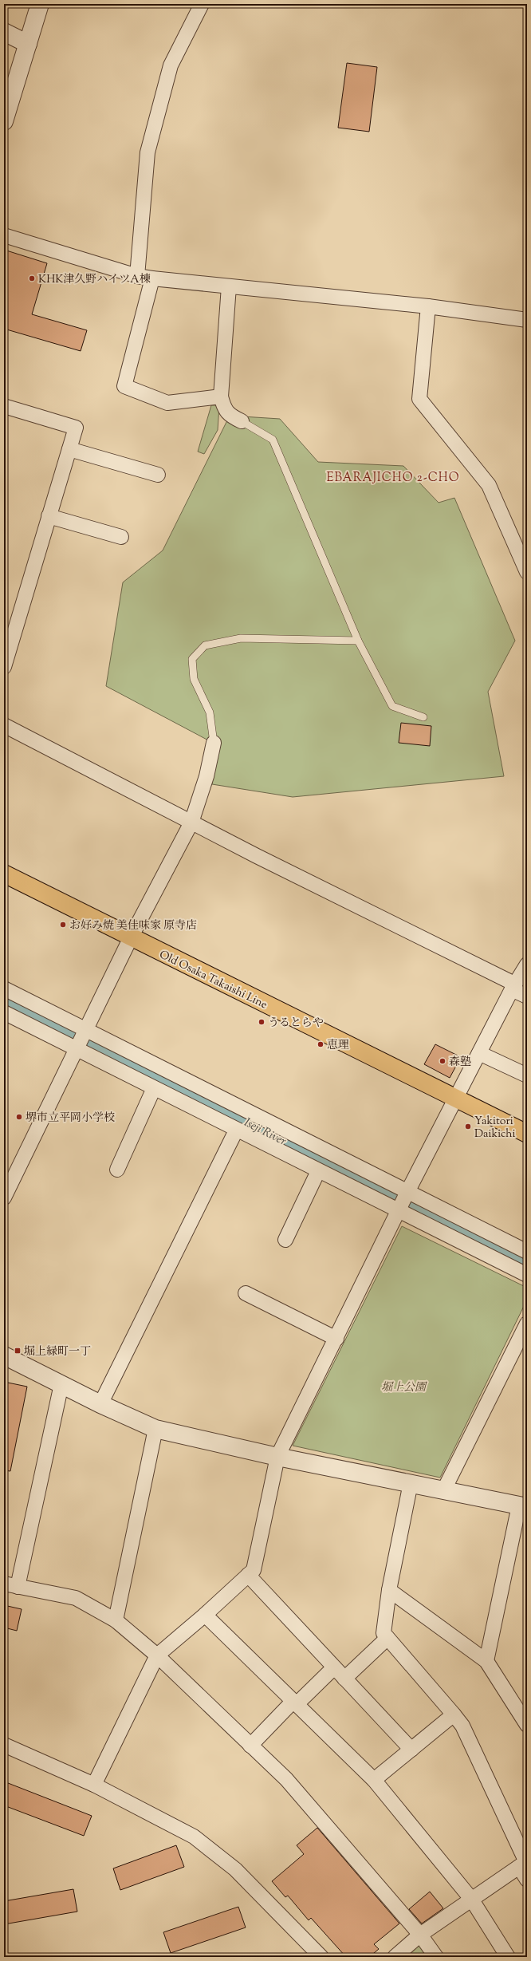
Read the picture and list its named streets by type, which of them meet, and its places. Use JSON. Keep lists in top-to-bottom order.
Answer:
{
  "streets": {
    "main road": ["Old Osaka Takaishi Line"]
  },
  "districts": ["EBARAJICHO 2-CHO"],
  "water": ["Iseji River"],
  "parks": ["堀上公園"],
  "places": {
    "other": [
      "KHK津久野ハイツA棟",
      "お好み焼 美佳味家 原寺店",
      "うるとらや",
      "恵理",
      "森塾",
      "堺市立平岡小学校",
      "Yakitori Daikichi"
    ],
    "transit": ["堀上緑町一丁"]
  }
}
